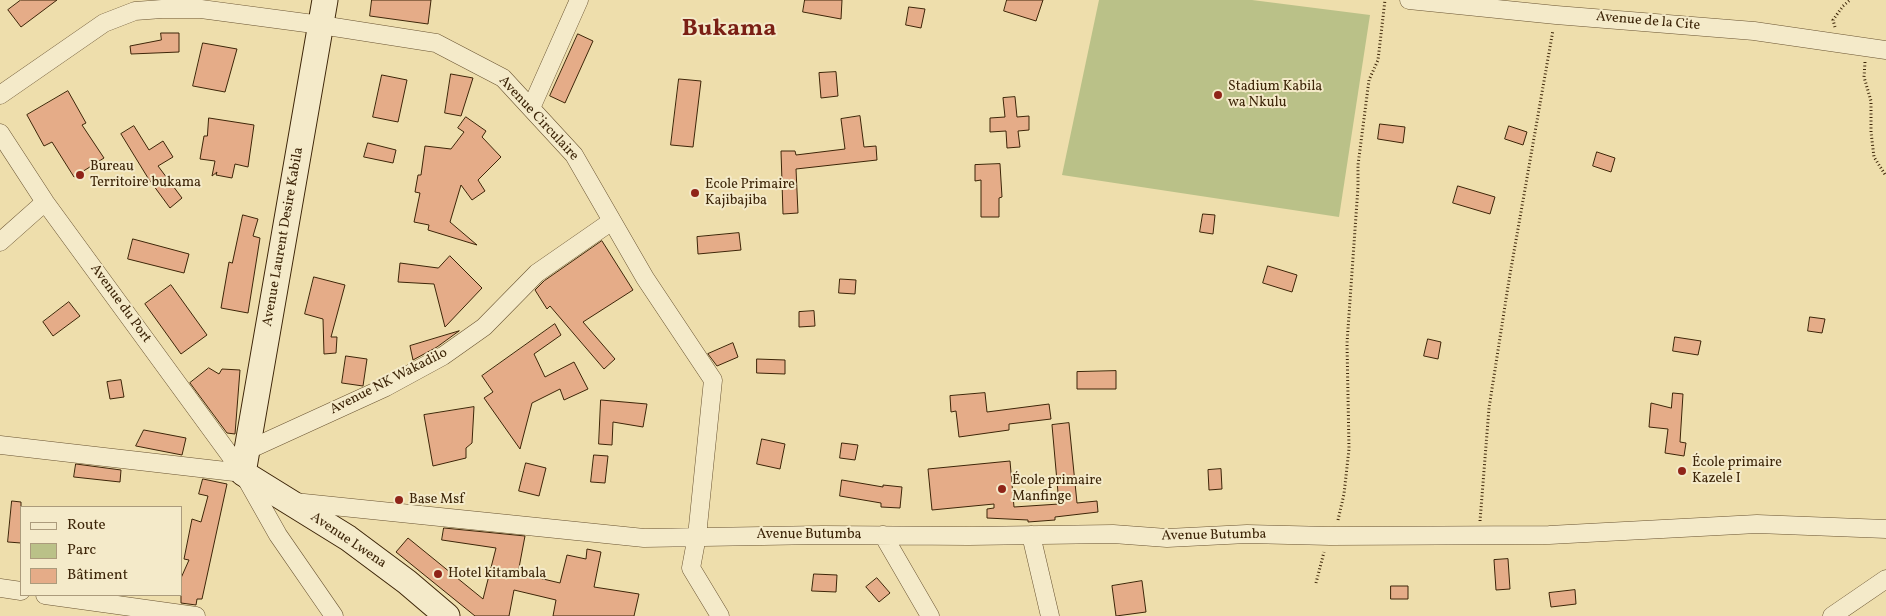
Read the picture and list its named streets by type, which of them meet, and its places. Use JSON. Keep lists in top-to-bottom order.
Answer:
{
  "streets": {
    "main road": ["Avenue Laurent Desire Kabila", "Avenue Lwena"],
    "street": [
      "Avenue de la Cite",
      "Avenue Circulaire",
      "Avenue du Port",
      "Avenue NK Wakadilo",
      "Avenue Butumba"
    ]
  },
  "crossings": [
    ["Avenue Circulaire", "Avenue Laurent Desire Kabila"],
    ["Avenue Circulaire", "Avenue NK Wakadilo"],
    ["Avenue Circulaire", "Avenue Butumba"],
    ["Avenue Laurent Desire Kabila", "Avenue du Port"],
    ["Avenue Laurent Desire Kabila", "Avenue NK Wakadilo"],
    ["Avenue Laurent Desire Kabila", "Avenue Lwena"],
    ["Avenue du Port", "Avenue NK Wakadilo"],
    ["Avenue du Port", "Avenue Lwena"],
    ["Avenue NK Wakadilo", "Avenue Lwena"],
    ["Avenue Butumba", "Avenue Lwena"]
  ],
  "districts": ["Bukama"],
  "places": [
    "Stadium Kabila wa Nkulu",
    "Bureau Territoire bukama",
    "Ecole Primaire Kajibajiba",
    "École primaire Kazele I",
    "École primaire Manfinge",
    "Base Msf",
    "Hotel kitambala"
  ],
  "legend": ["Route", "Parc", "Bâtiment"]
}
